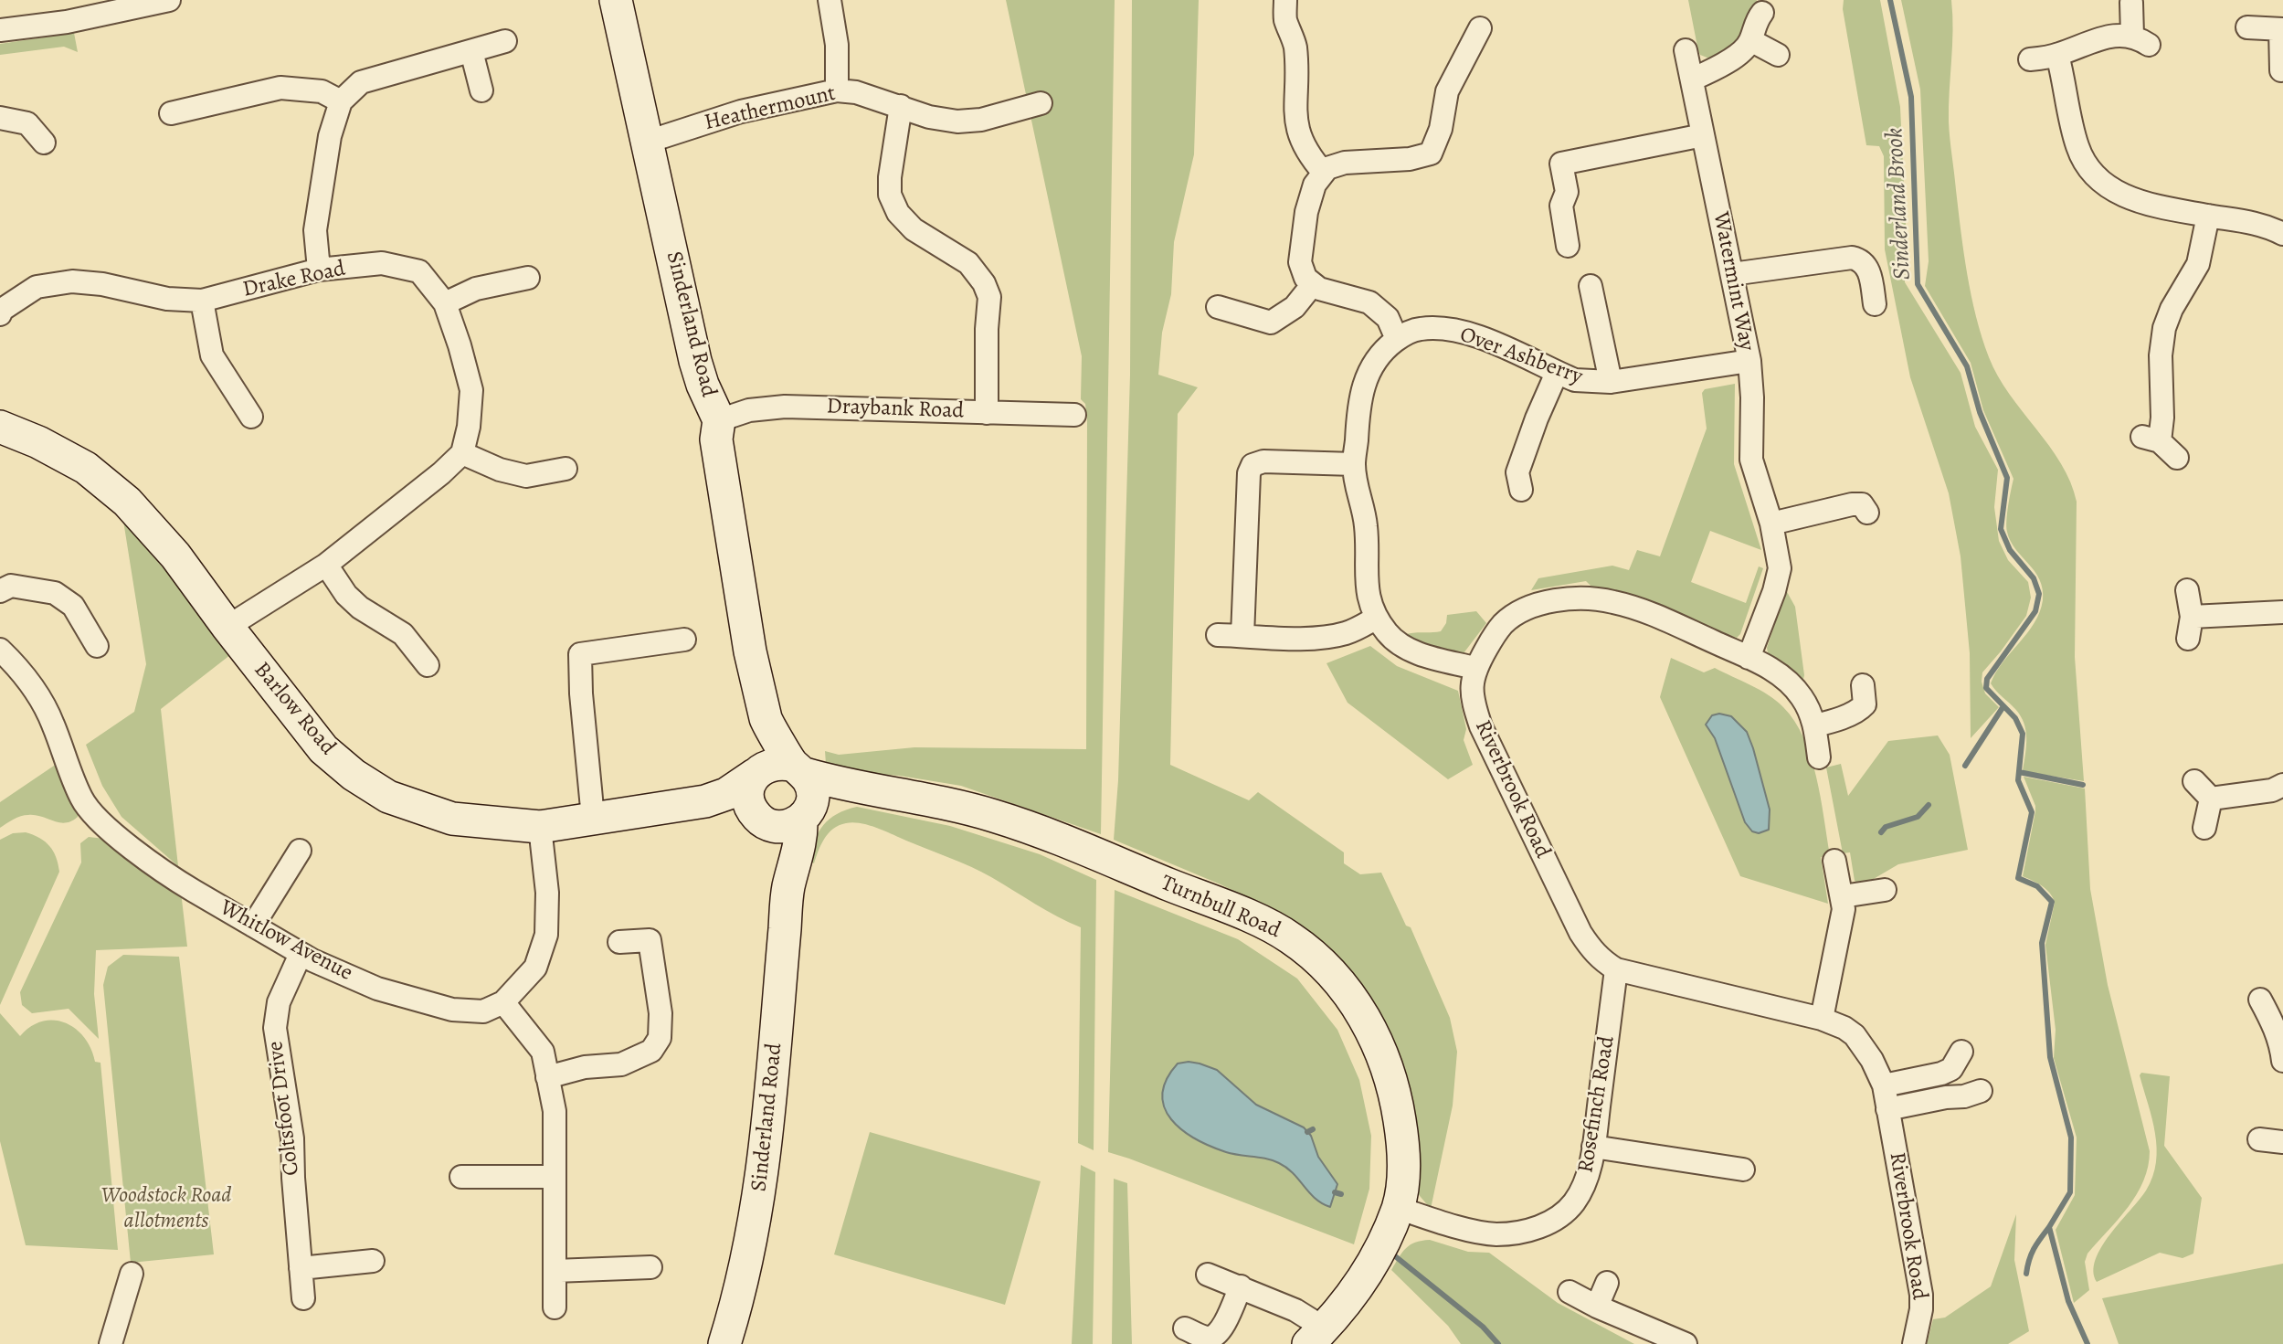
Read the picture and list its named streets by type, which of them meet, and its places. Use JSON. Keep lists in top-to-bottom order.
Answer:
{
  "streets": {
    "street": [
      "Heathermount",
      "Drake Road",
      "Watermint Way",
      "Sinderland Road",
      "Over Ashberry",
      "Draybank Road",
      "Barlow Road",
      "Riverbrook Road",
      "Turnbull Road",
      "Whitlow Avenue",
      "Rosefinch Road",
      "Coltsfoot Drive"
    ]
  },
  "crossings": [
    ["Heathermount", "Sinderland Road"],
    ["Watermint Way", "Over Ashberry"],
    ["Watermint Way", "Riverbrook Road"],
    ["Sinderland Road", "Draybank Road"],
    ["Sinderland Road", "Barlow Road"],
    ["Sinderland Road", "Turnbull Road"],
    ["Over Ashberry", "Riverbrook Road"],
    ["Barlow Road", "Turnbull Road"],
    ["Riverbrook Road", "Rosefinch Road"],
    ["Turnbull Road", "Rosefinch Road"],
    ["Whitlow Avenue", "Coltsfoot Drive"]
  ],
  "water": ["Sinderland Brook"],
  "parks": ["Woodstock Road allotments"]
}
